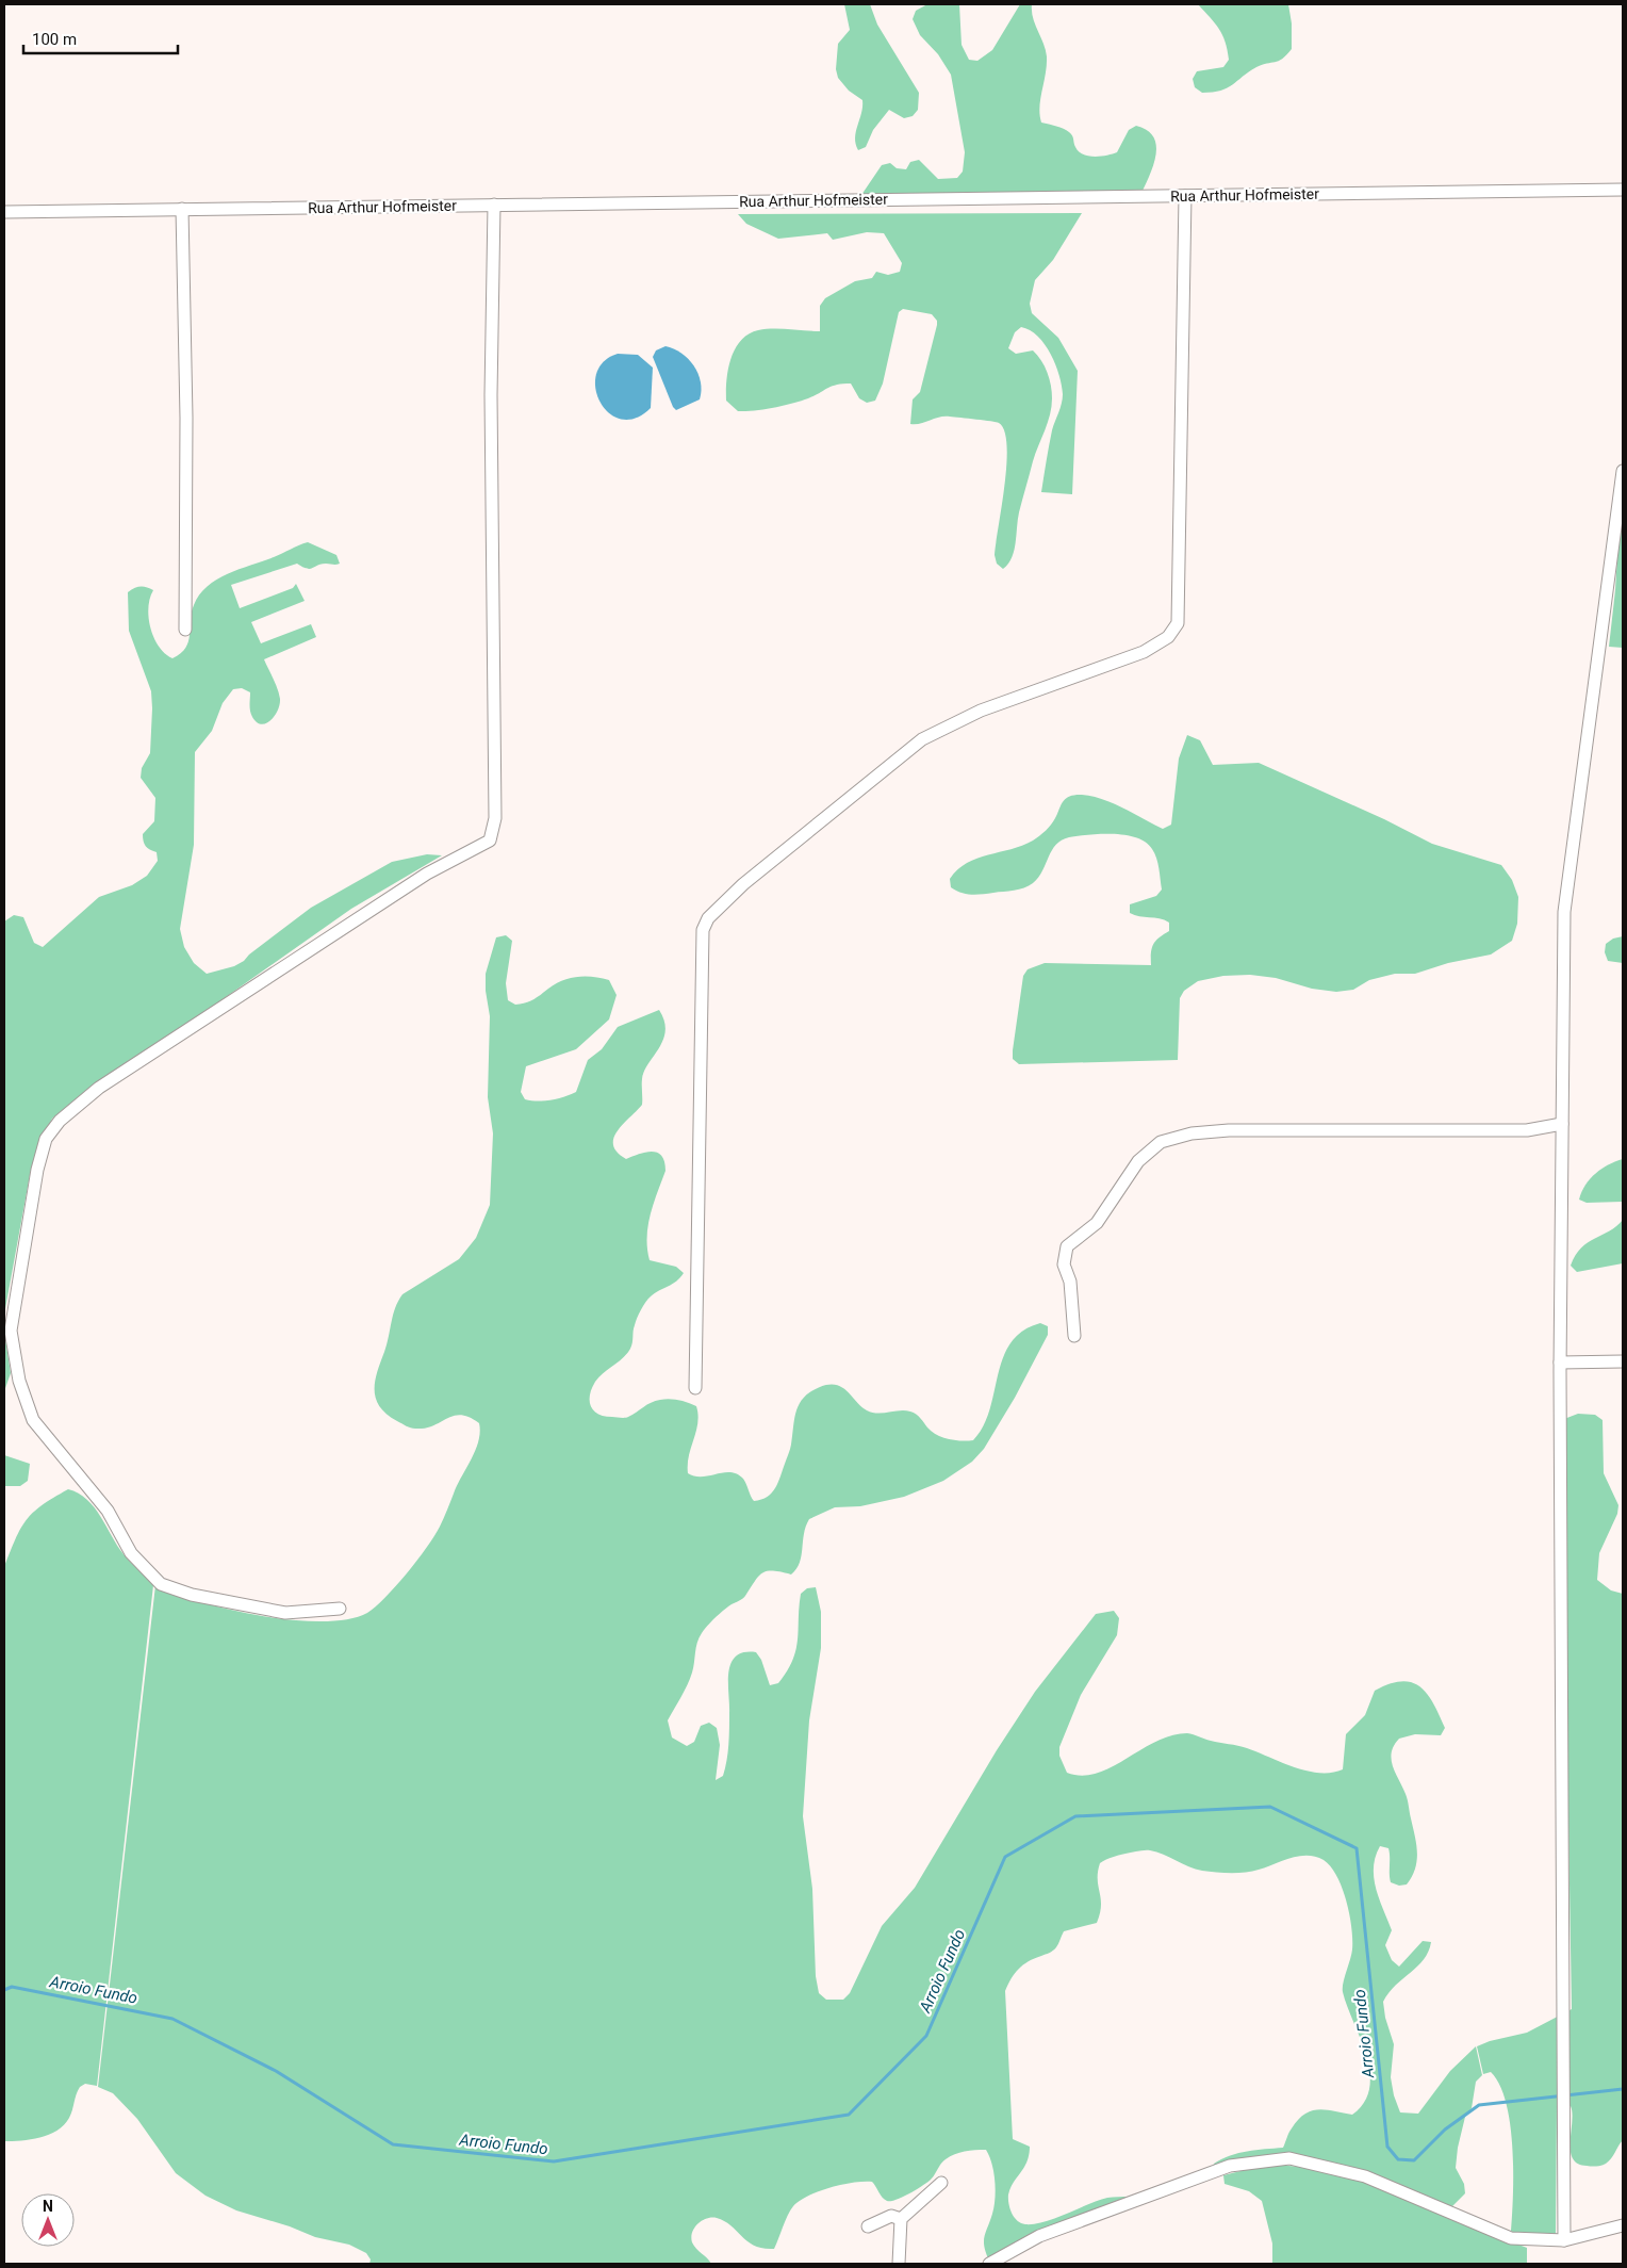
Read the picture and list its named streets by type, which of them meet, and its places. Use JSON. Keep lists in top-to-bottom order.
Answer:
{
  "streets": {
    "street": ["Rua Arthur Hofmeister"]
  },
  "water": ["Arroio Fundo"],
  "scale_bar": "100 m",
  "north": "top"
}
